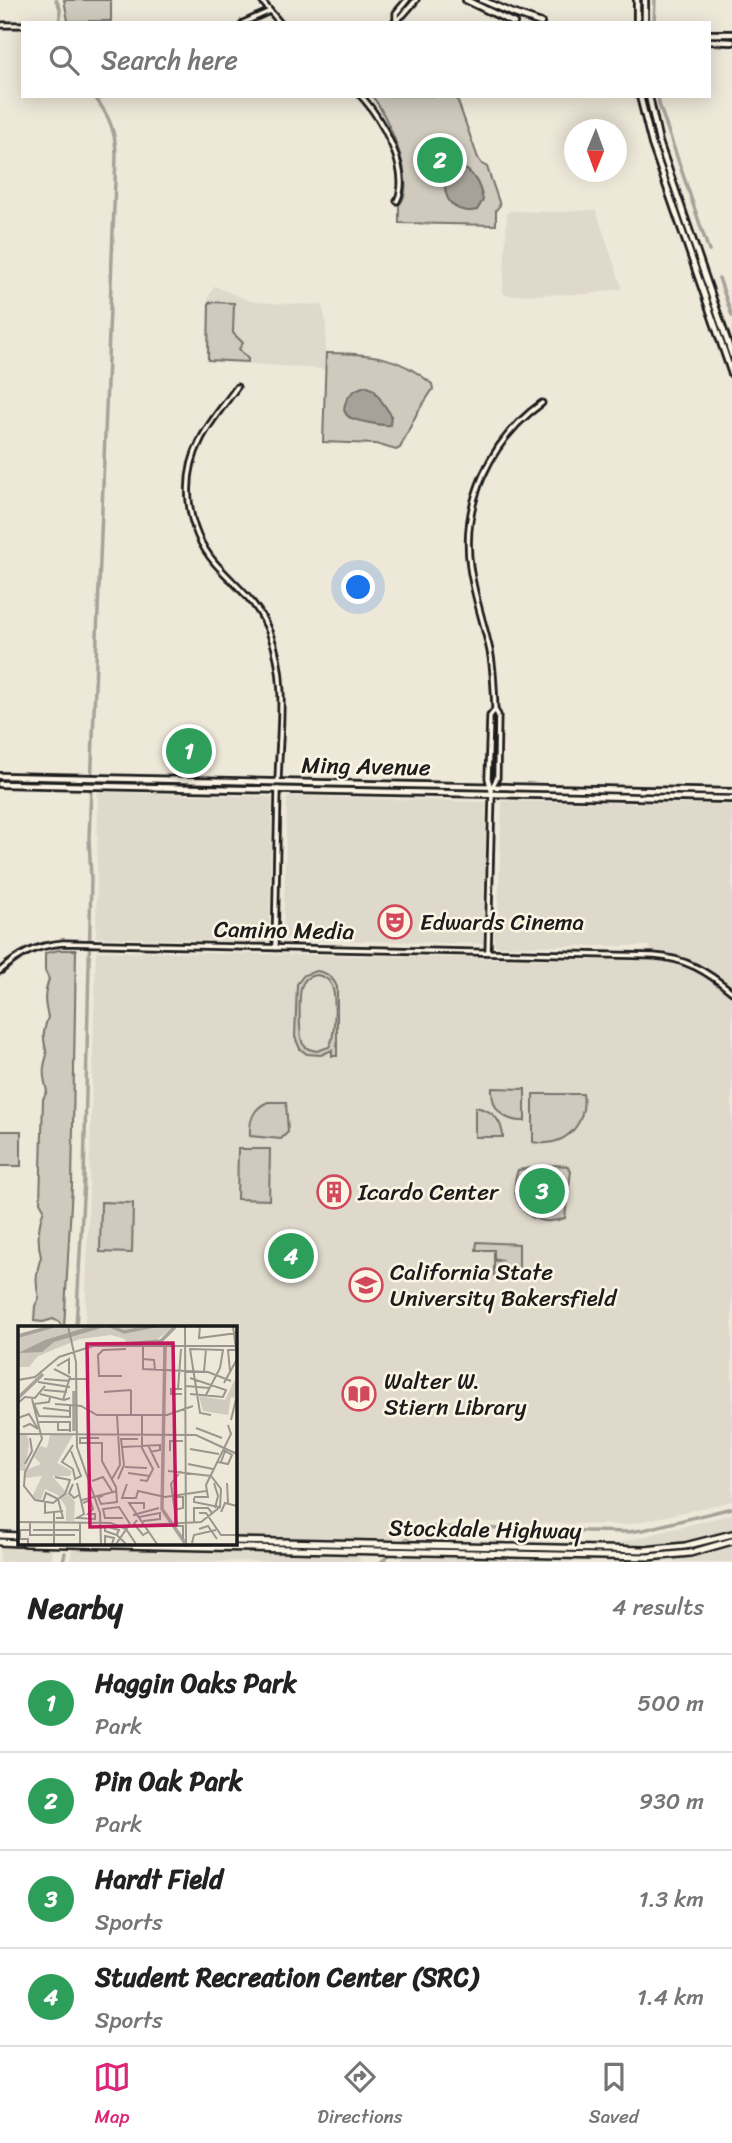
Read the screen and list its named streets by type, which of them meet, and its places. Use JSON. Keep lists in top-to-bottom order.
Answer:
{
  "streets": {
    "main road": ["Ming Avenue", "Stockdale Highway"],
    "street": ["Camino Media"]
  },
  "places": {
    "theatre": ["Edwards Cinema"],
    "building": ["Icardo Center"],
    "school or university": ["California State University Bakersfield"],
    "library": ["Walter W. Stiern Library"]
  },
  "north": "bottom",
  "page": {
    "search": "Search here",
    "pins": [
      "2",
      "1",
      "3",
      "4"
    ],
    "heading": ["Nearby", "4 results"],
    "list": [
      {
        "mark": "1",
        "name": "Haggin Oaks Park",
        "note": "Park",
        "value": "500 m"
      },
      {
        "mark": "2",
        "name": "Pin Oak Park",
        "note": "Park",
        "value": "930 m"
      },
      {
        "mark": "3",
        "name": "Hardt Field",
        "note": "Sports",
        "value": "1.3 km"
      },
      {
        "mark": "4",
        "name": "Student Recreation Center (SRC)",
        "note": "Sports",
        "value": "1.4 km"
      }
    ],
    "nav": ["Map", "Directions", "Saved"]
  }
}
